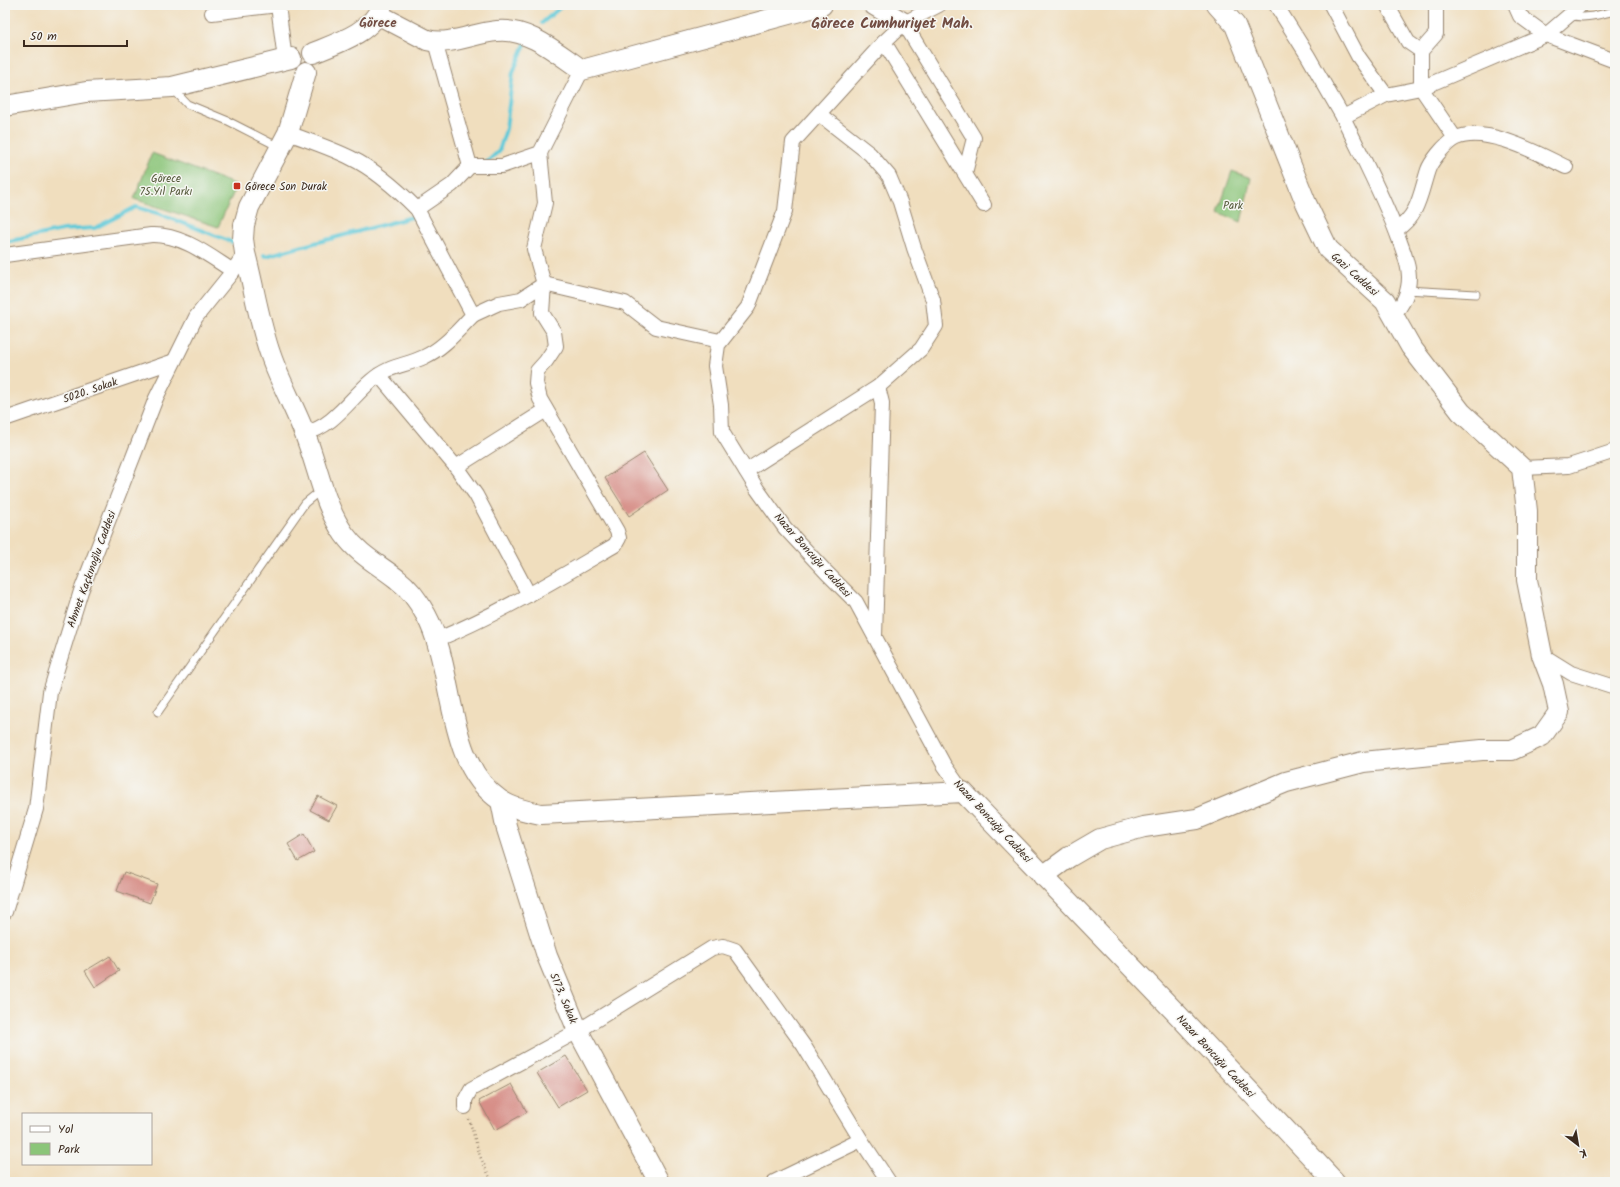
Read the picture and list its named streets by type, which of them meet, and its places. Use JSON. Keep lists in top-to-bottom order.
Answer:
{
  "streets": {
    "street": [
      "Gazi Caddesi",
      "5020. Sokak",
      "Nazar Boncuğu Caddesi",
      "Ahmet Kaçkınoğlu Caddesi",
      "5173. Sokak"
    ]
  },
  "crossings": [
    ["5020. Sokak", "Ahmet Kaçkınoğlu Caddesi"]
  ],
  "districts": ["Görece", "Görece Cumhuriyet Mah."],
  "parks": ["Görece 75.Yıl Parkı", "Park"],
  "places": {
    "transit": ["Görece Son Durak"]
  },
  "legend": ["Yol", "Park"],
  "scale_bar": "50 m",
  "north": "bottom right"
}
